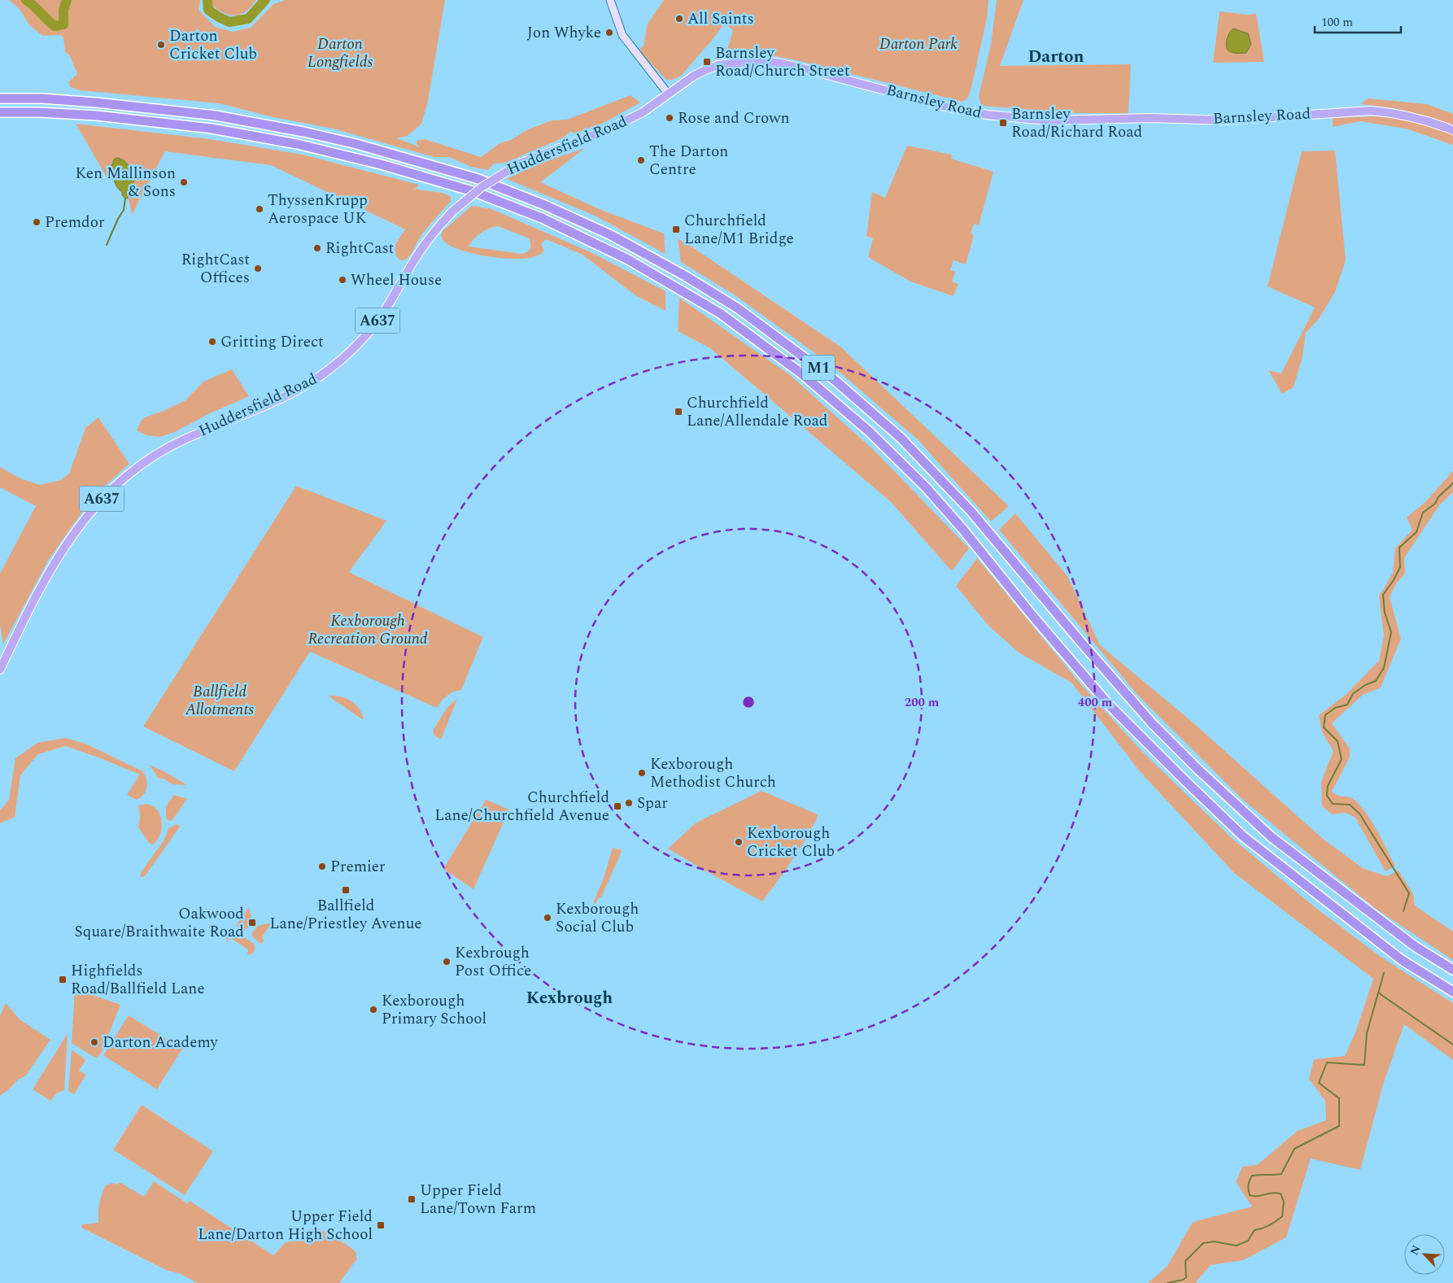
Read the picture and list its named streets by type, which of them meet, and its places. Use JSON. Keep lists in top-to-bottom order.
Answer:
{
  "streets": {
    "highway": [
      "Barnsley Road",
      "Huddersfield Road",
      "A637",
      "M1"
    ]
  },
  "crossings": [
    ["Barnsley Road", "Huddersfield Road"]
  ],
  "districts": ["Darton", "Kexbrough"],
  "parks": [
    "Darton Longfields",
    "Darton Park",
    "Kexborough Recreation Ground",
    "Ballfield Allotments"
  ],
  "places": {
    "other": [
      "All Saints",
      "Jon Whyke",
      "Darton Cricket Club",
      "Rose and Crown",
      "The Darton Centre",
      "Ken Mallinson & Sons",
      "ThyssenKrupp Aerospace UK",
      "Premdor",
      "RightCast",
      "RightCast Offices",
      "Wheel House",
      "Gritting Direct",
      "Kexborough Methodist Church",
      "Spar",
      "Kexborough Cricket Club",
      "Premier",
      "Kexborough Social Club",
      "Kexbrough Post Office",
      "Kexborough Primary School",
      "Darton Academy"
    ],
    "transit": [
      "Barnsley Road/Church Street",
      "Barnsley Road/Richard Road",
      "Churchfield Lane/M1 Bridge",
      "Churchfield Lane/Allendale Road",
      "Churchfield Lane/Churchfield Avenue",
      "Ballfield Lane/Priestley Avenue",
      "Oakwood Square/Braithwaite Road",
      "Highfields Road/Ballfield Lane",
      "Upper Field Lane/Town Farm",
      "Upper Field Lane/Darton High School"
    ]
  },
  "scale_bar": "100 m",
  "north": "top left",
  "rings": ["200 m", "400 m"]
}
